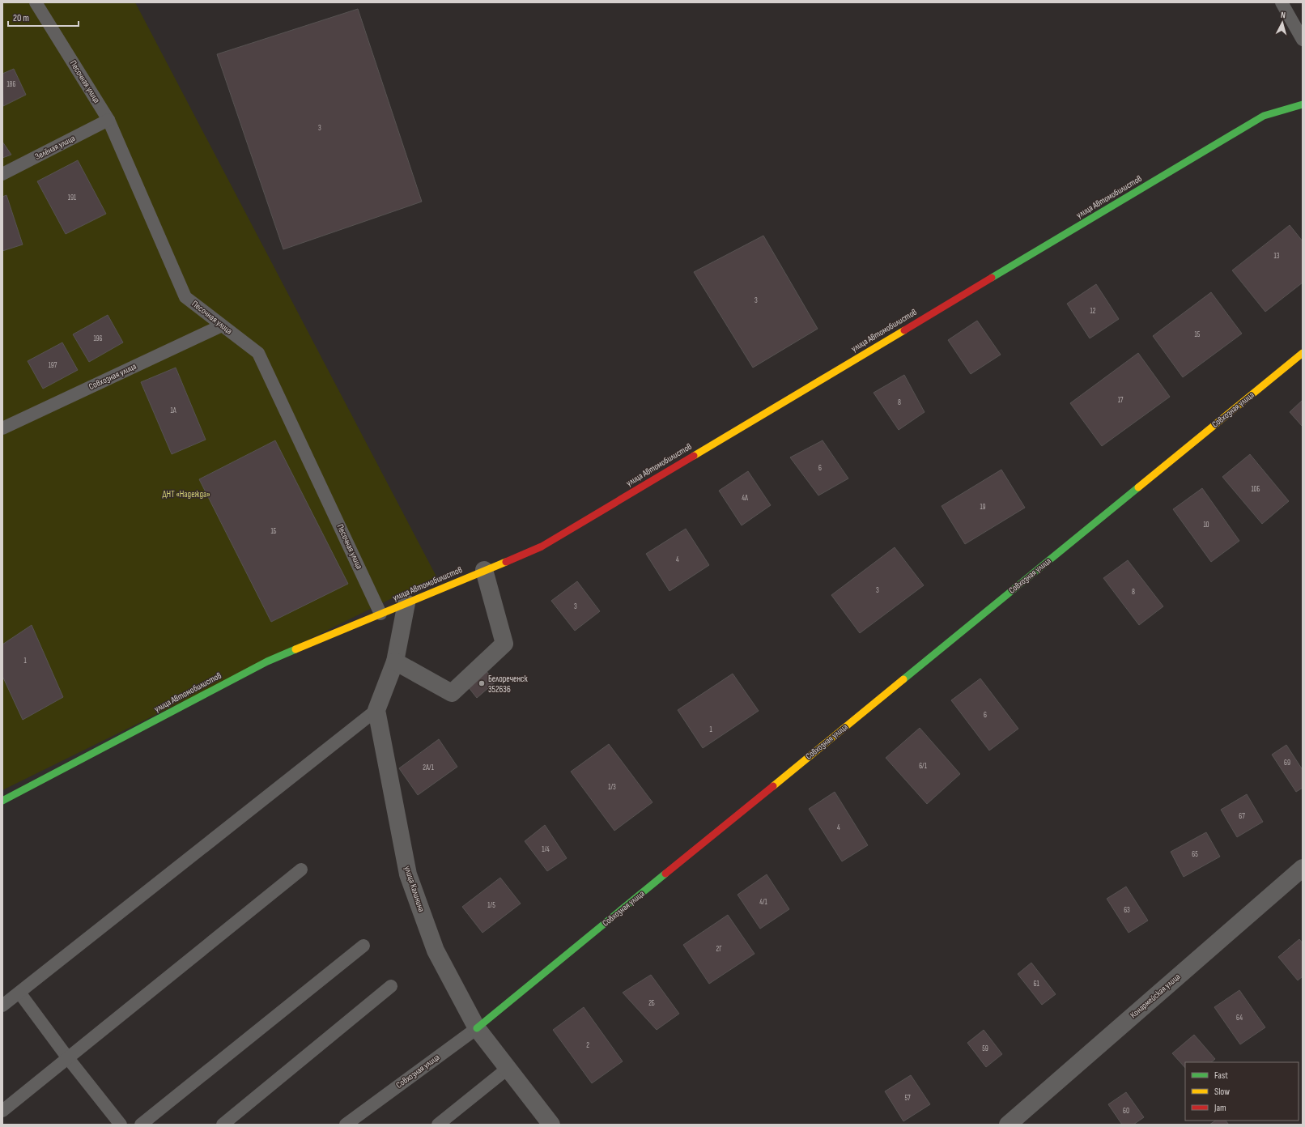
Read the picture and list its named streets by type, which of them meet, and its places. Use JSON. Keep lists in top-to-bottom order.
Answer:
{
  "streets": {
    "street": [
      "улица Автомобилистов",
      "Совхозная улица",
      "улица Калинина",
      "Конармейская улица"
    ],
    "lane": ["Песочная улица", "Зелёная улица"]
  },
  "crossings": [
    ["Песочная улица", "Зелёная улица"],
    ["Песочная улица", "улица Автомобилистов"],
    ["Песочная улица", "Совхозная улица"],
    ["Совхозная улица", "улица Калинина"]
  ],
  "parks": ["ДНТ «Надежда»"],
  "places": ["Белореченск 352636"],
  "house_numbers": [
    "186",
    "3",
    "191",
    "13",
    "3",
    "12",
    "15",
    "196",
    "197",
    "17",
    "8",
    "1А",
    "6",
    "10Б",
    "4А",
    "19",
    "10",
    "1Б",
    "4",
    "3",
    "8",
    "3",
    "1",
    "6",
    "1",
    "69",
    "6/1",
    "2А/1",
    "1/3",
    "67",
    "4",
    "1/4",
    "65",
    "4/1",
    "1/5",
    "63",
    "2Г",
    "61",
    "2Б",
    "64",
    "2",
    "59",
    "57",
    "60"
  ],
  "legend": ["Fast", "Slow", "Jam"],
  "scale_bar": "20 m",
  "north": "top"
}
